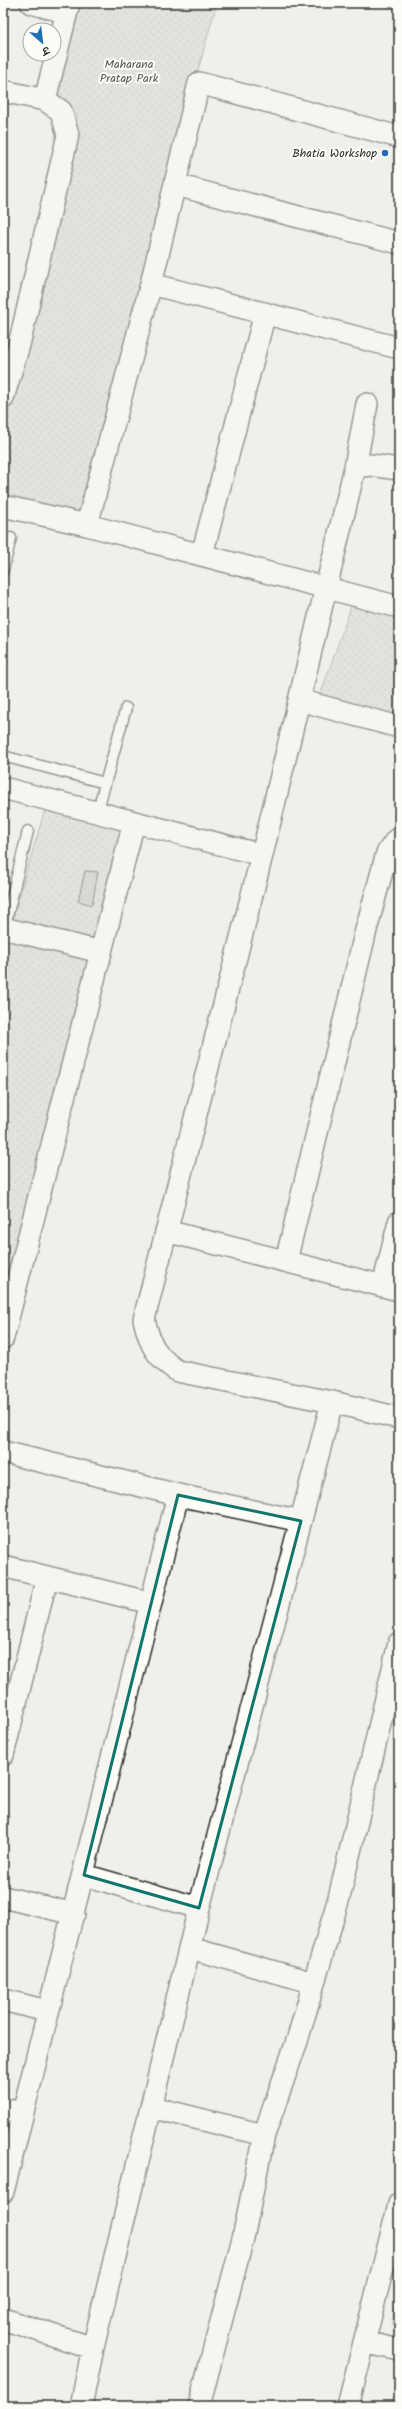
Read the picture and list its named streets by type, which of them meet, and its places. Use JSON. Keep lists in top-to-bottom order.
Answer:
{
  "parks": ["Maharana Pratap Park"],
  "places": ["Bhatia Workshop"],
  "north": "bottom right"
}
